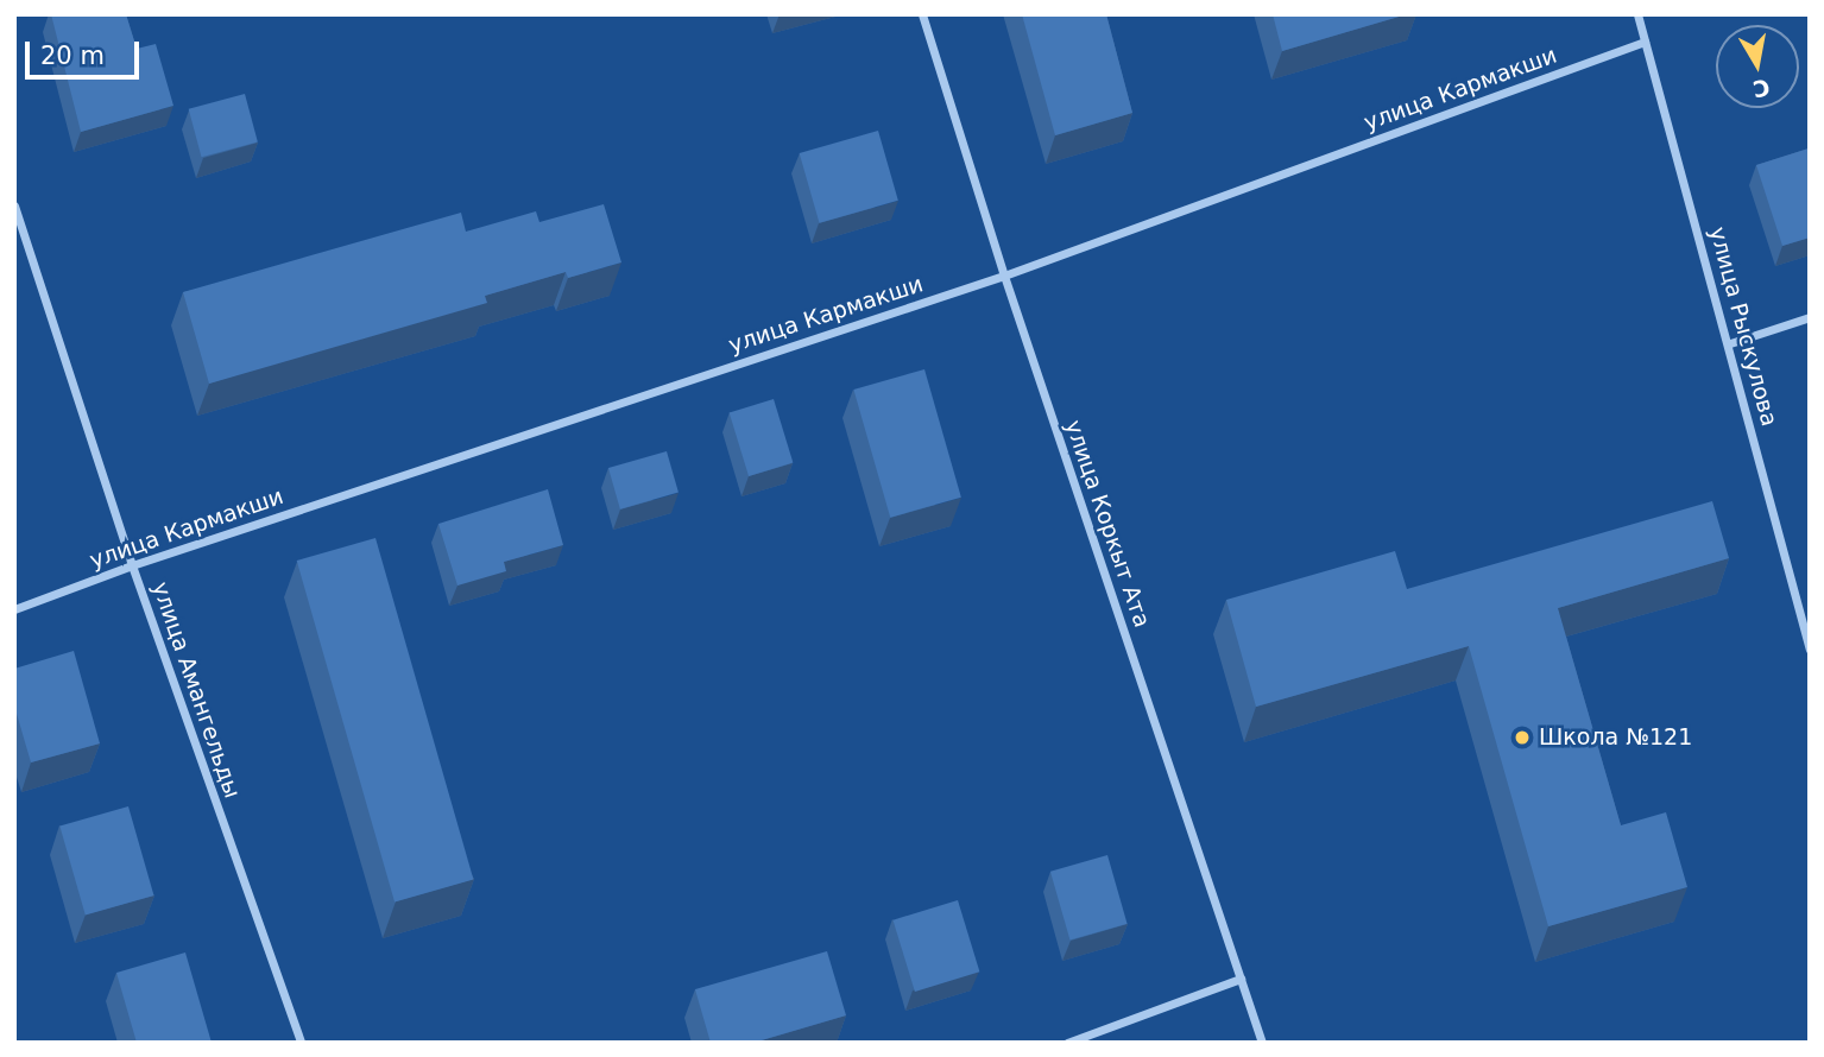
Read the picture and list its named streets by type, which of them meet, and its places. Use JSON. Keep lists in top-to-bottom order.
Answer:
{
  "streets": {
    "street": [
      "улица Кармакши",
      "улица Рыскулова",
      "улица Коркыт Ата",
      "улица Амангельды"
    ]
  },
  "crossings": [
    ["улица Кармакши", "улица Рыскулова"],
    ["улица Кармакши", "улица Коркыт Ата"],
    ["улица Кармакши", "улица Амангельды"]
  ],
  "places": ["Школа №121"],
  "scale_bar": "20 m",
  "north": "bottom"
}
